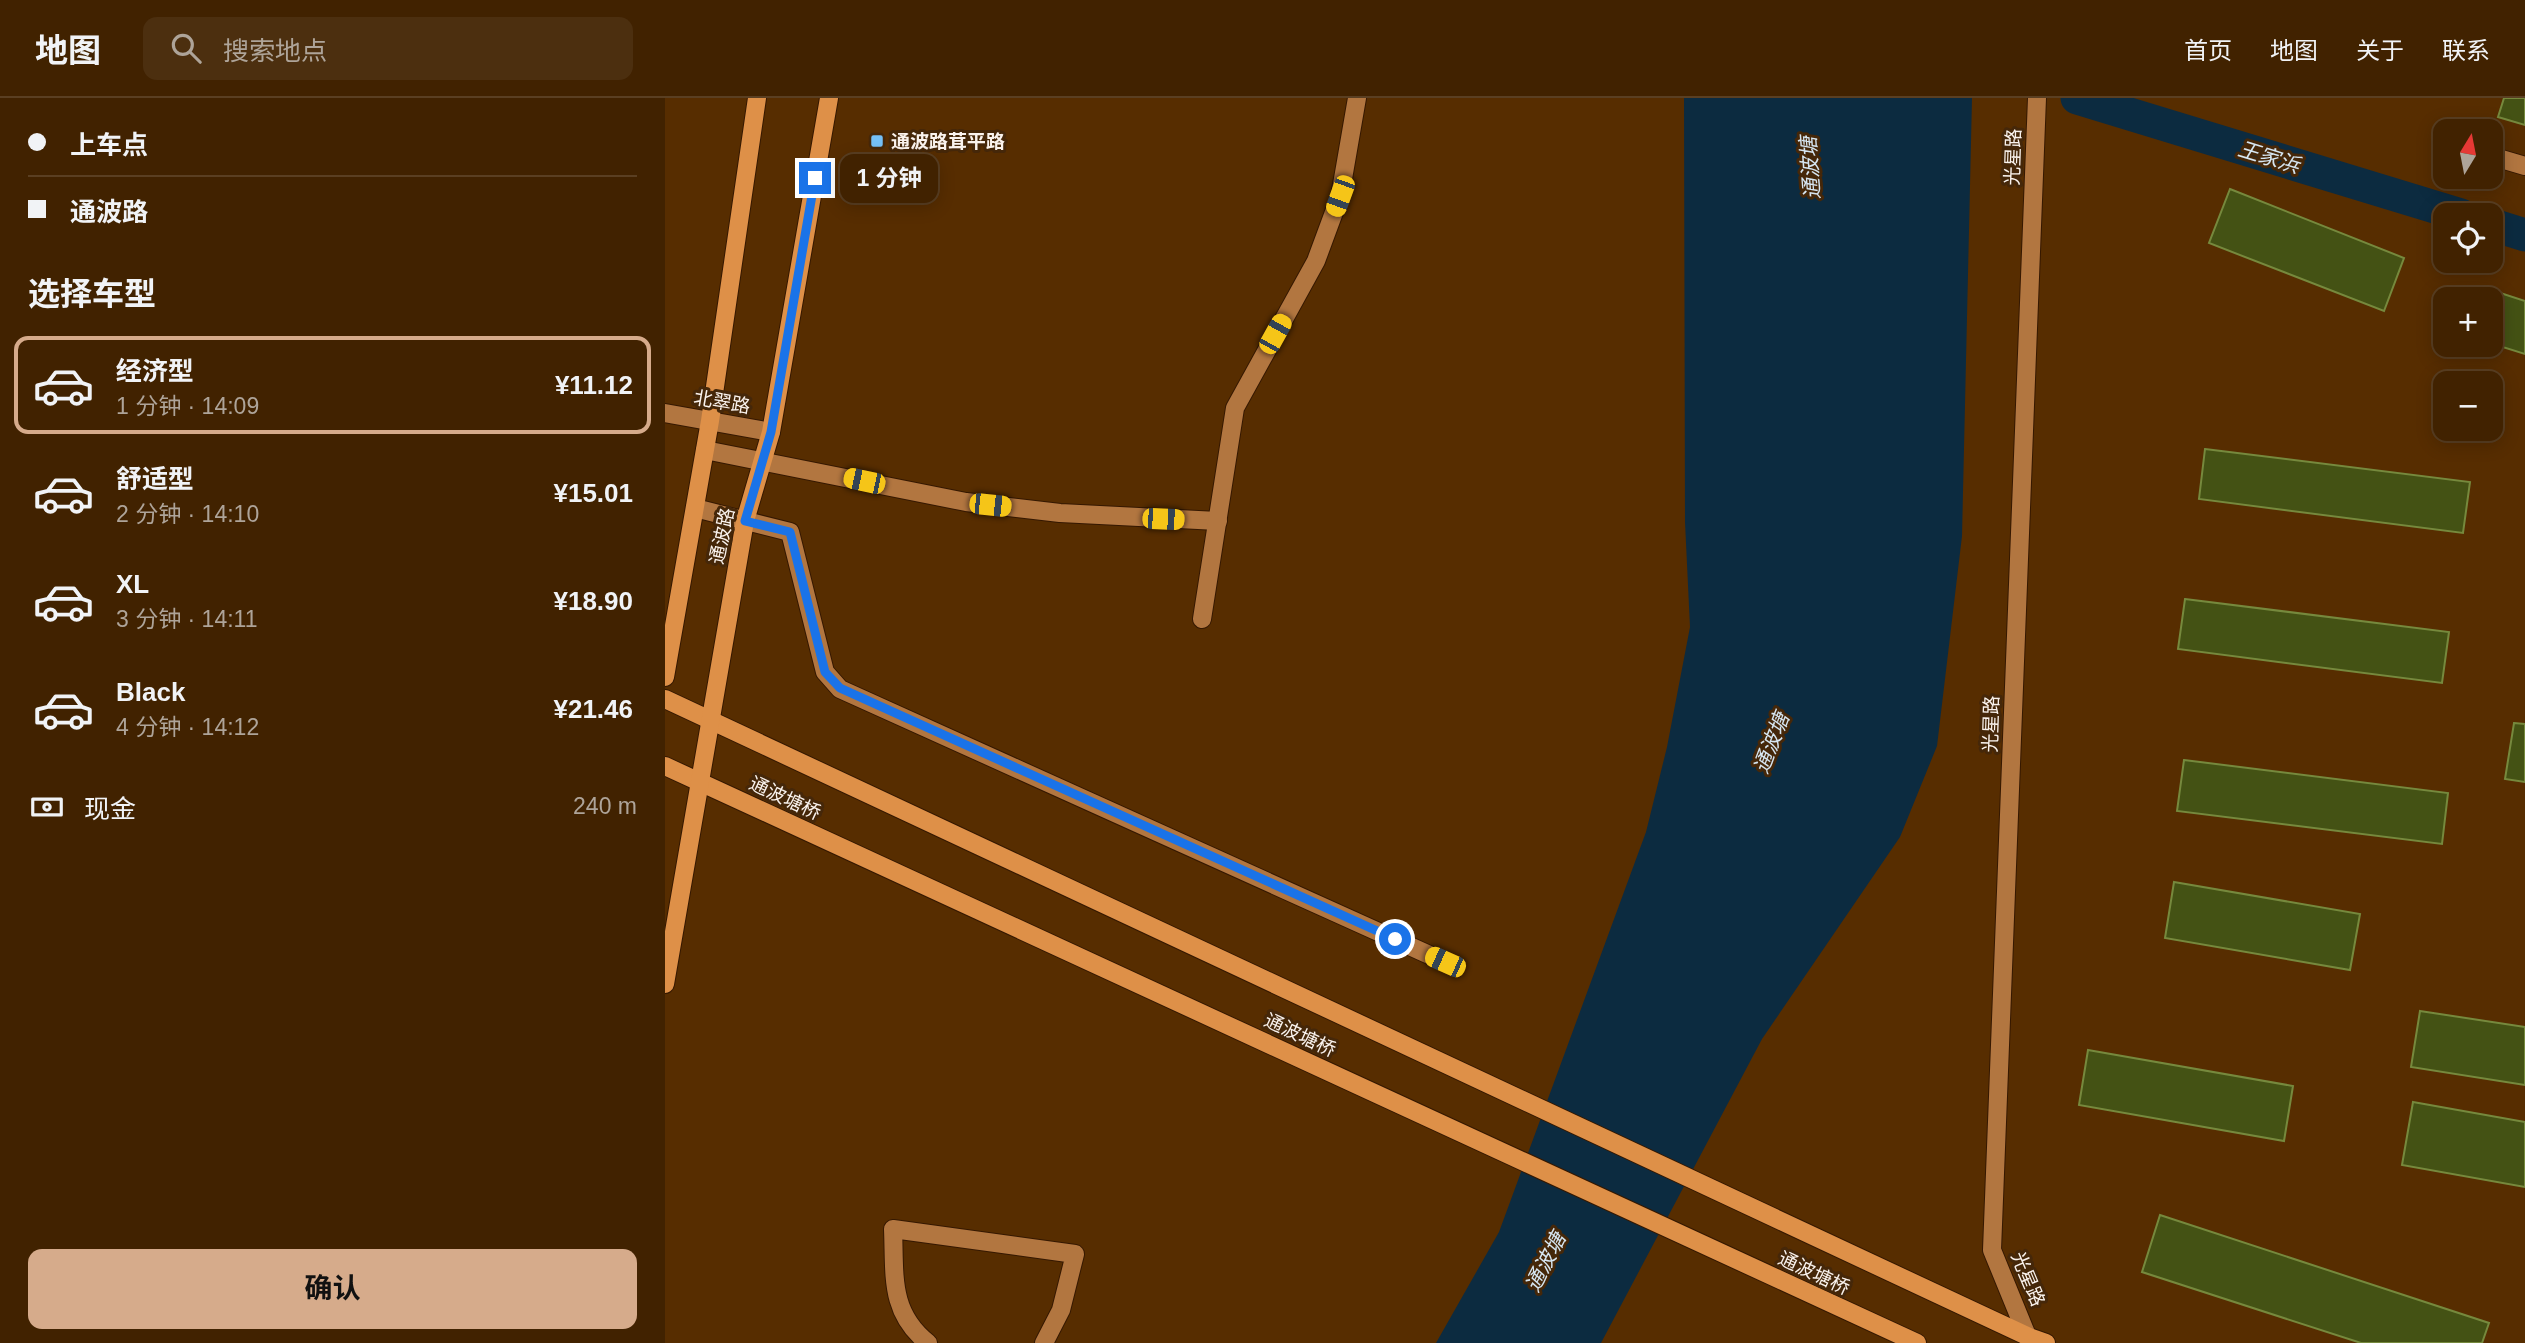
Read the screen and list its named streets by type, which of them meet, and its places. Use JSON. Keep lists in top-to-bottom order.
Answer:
{
  "streets": {
    "main road": ["通波路", "通波塘桥"],
    "street": ["光星路", "北翠路"]
  },
  "crossings": [
    ["北翠路", "通波路"],
    ["通波路", "通波塘桥"]
  ],
  "water": ["王家浜", "通波塘"],
  "places": {
    "transit": ["通波路茸平路"]
  },
  "north": "top",
  "page": {
    "header": "地图",
    "search": "搜索地点",
    "nav": [
      "首页",
      "地图",
      "关于",
      "联系"
    ],
    "banner": ["上车点", "通波路"],
    "map_buttons": ["+", "−"],
    "bubble": "1 分钟",
    "heading": "选择车型",
    "list": [
      {
        "name": "经济型",
        "note": "1 分钟 · 14:09",
        "value": "¥11.12"
      },
      {
        "name": "舒适型",
        "note": "2 分钟 · 14:10",
        "value": "¥15.01"
      },
      {
        "name": "XL",
        "note": "3 分钟 · 14:11",
        "value": "¥18.90"
      },
      {
        "name": "Black",
        "note": "4 分钟 · 14:12",
        "value": "¥21.46"
      }
    ],
    "pay": ["现金", "240 m"],
    "buttons": "确认"
  }
}
